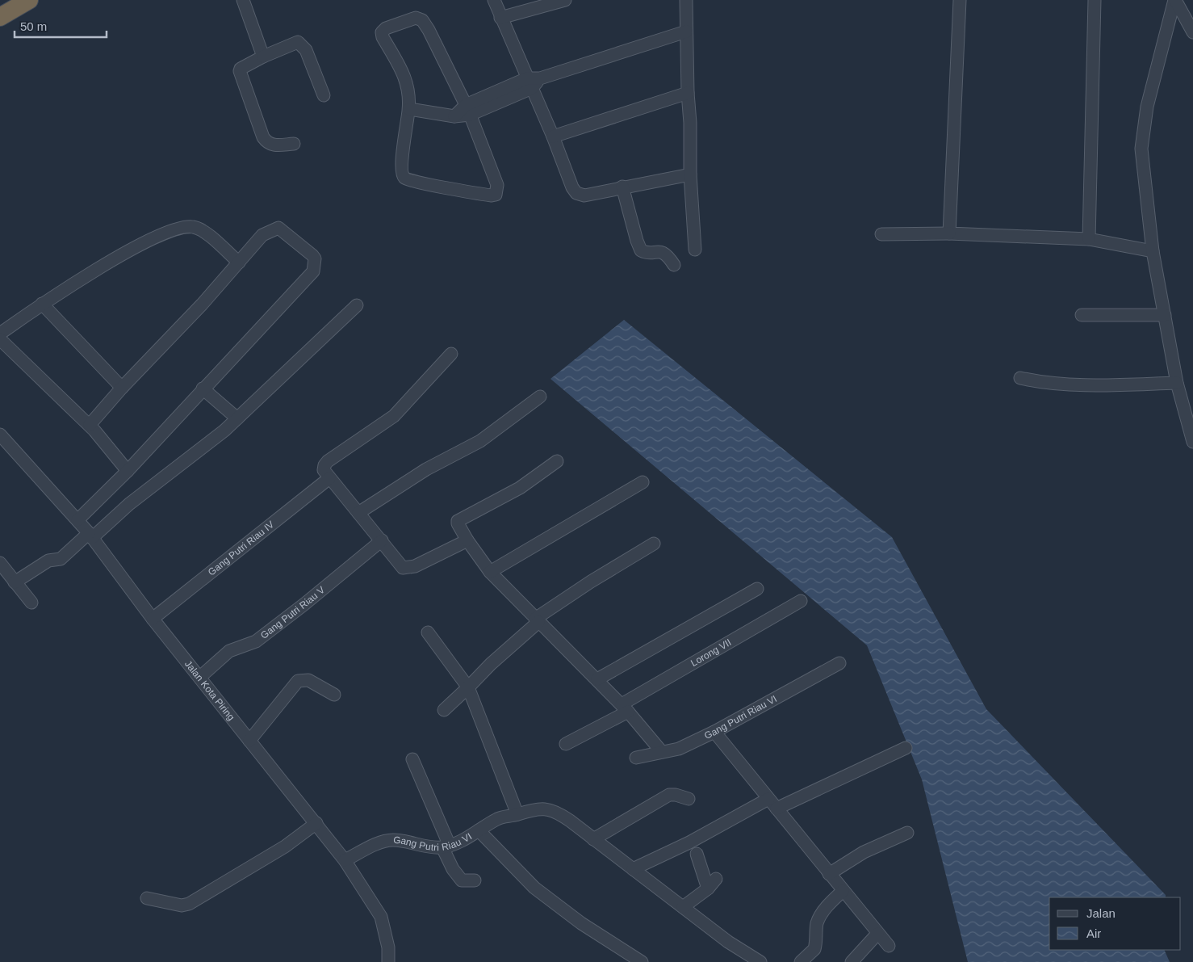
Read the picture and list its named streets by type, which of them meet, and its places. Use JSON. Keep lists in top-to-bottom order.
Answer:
{
  "streets": {
    "street": [
      "Gang Putri Riau IV",
      "Gang Putri Riau V",
      "Lorong VII",
      "Jalan Kota Piring",
      "Gang Putri Riau VI"
    ]
  },
  "crossings": [
    ["Gang Putri Riau IV", "Jalan Kota Piring"],
    ["Gang Putri Riau V", "Jalan Kota Piring"],
    ["Jalan Kota Piring", "Gang Putri Riau VI"]
  ],
  "legend": ["Jalan", "Air"],
  "scale_bar": "50 m"
}
